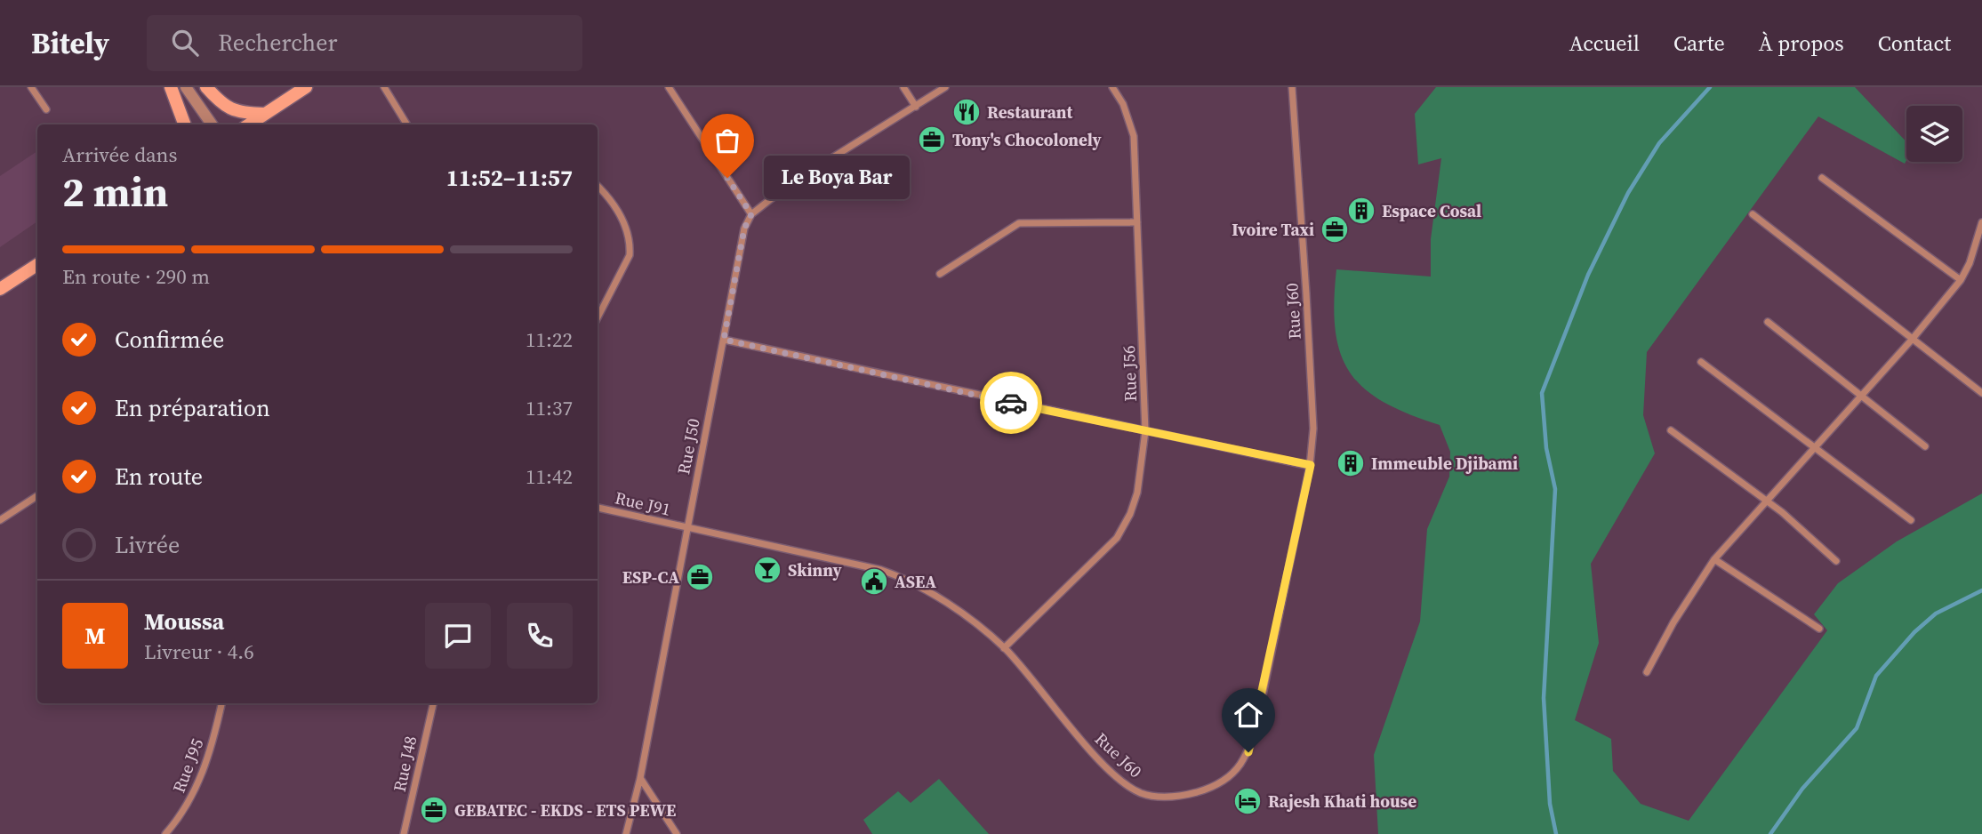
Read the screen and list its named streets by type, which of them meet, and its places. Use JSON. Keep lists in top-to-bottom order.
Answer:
{
  "streets": {
    "street": [
      "Rue J60",
      "Rue J56",
      "Rue J50",
      "Rue J91",
      "Rue J48",
      "Rue J95"
    ]
  },
  "crossings": [
    ["Rue J60", "Rue J56"],
    ["Rue J60", "Rue J50"],
    ["Rue J60", "Rue J91"],
    ["Rue J50", "Rue J91"]
  ],
  "places": {
    "restaurant": ["Restaurant"],
    "office": [
      "Tony's Chocolonely",
      "Ivoire Taxi",
      "ESP-CA",
      "GEBATEC - EKDS - ETS PEWE"
    ],
    "other": ["Le Boya Bar"],
    "building": ["Espace Cosal", "Immeuble Djibami"],
    "bar": ["Skinny"],
    "public building": ["ASEA"],
    "hotel": ["Rajesh Khati house"]
  },
  "page": {
    "header": "Bitely",
    "search": "Rechercher",
    "nav": [
      "Accueil",
      "Carte",
      "À propos",
      "Contact"
    ],
    "heading": ["2 min", "Arrivée dans", "11:52–11:57"],
    "panel": ["Moussa", "Livreur · 4.6"],
    "bubble": "Le Boya Bar",
    "bar": "En route · 290 m",
    "list": [
      ["Confirmée", "11:22"],
      ["En préparation", "11:37"],
      ["En route", "11:42"],
      "Livrée"
    ],
    "round": "M"
  }
}
